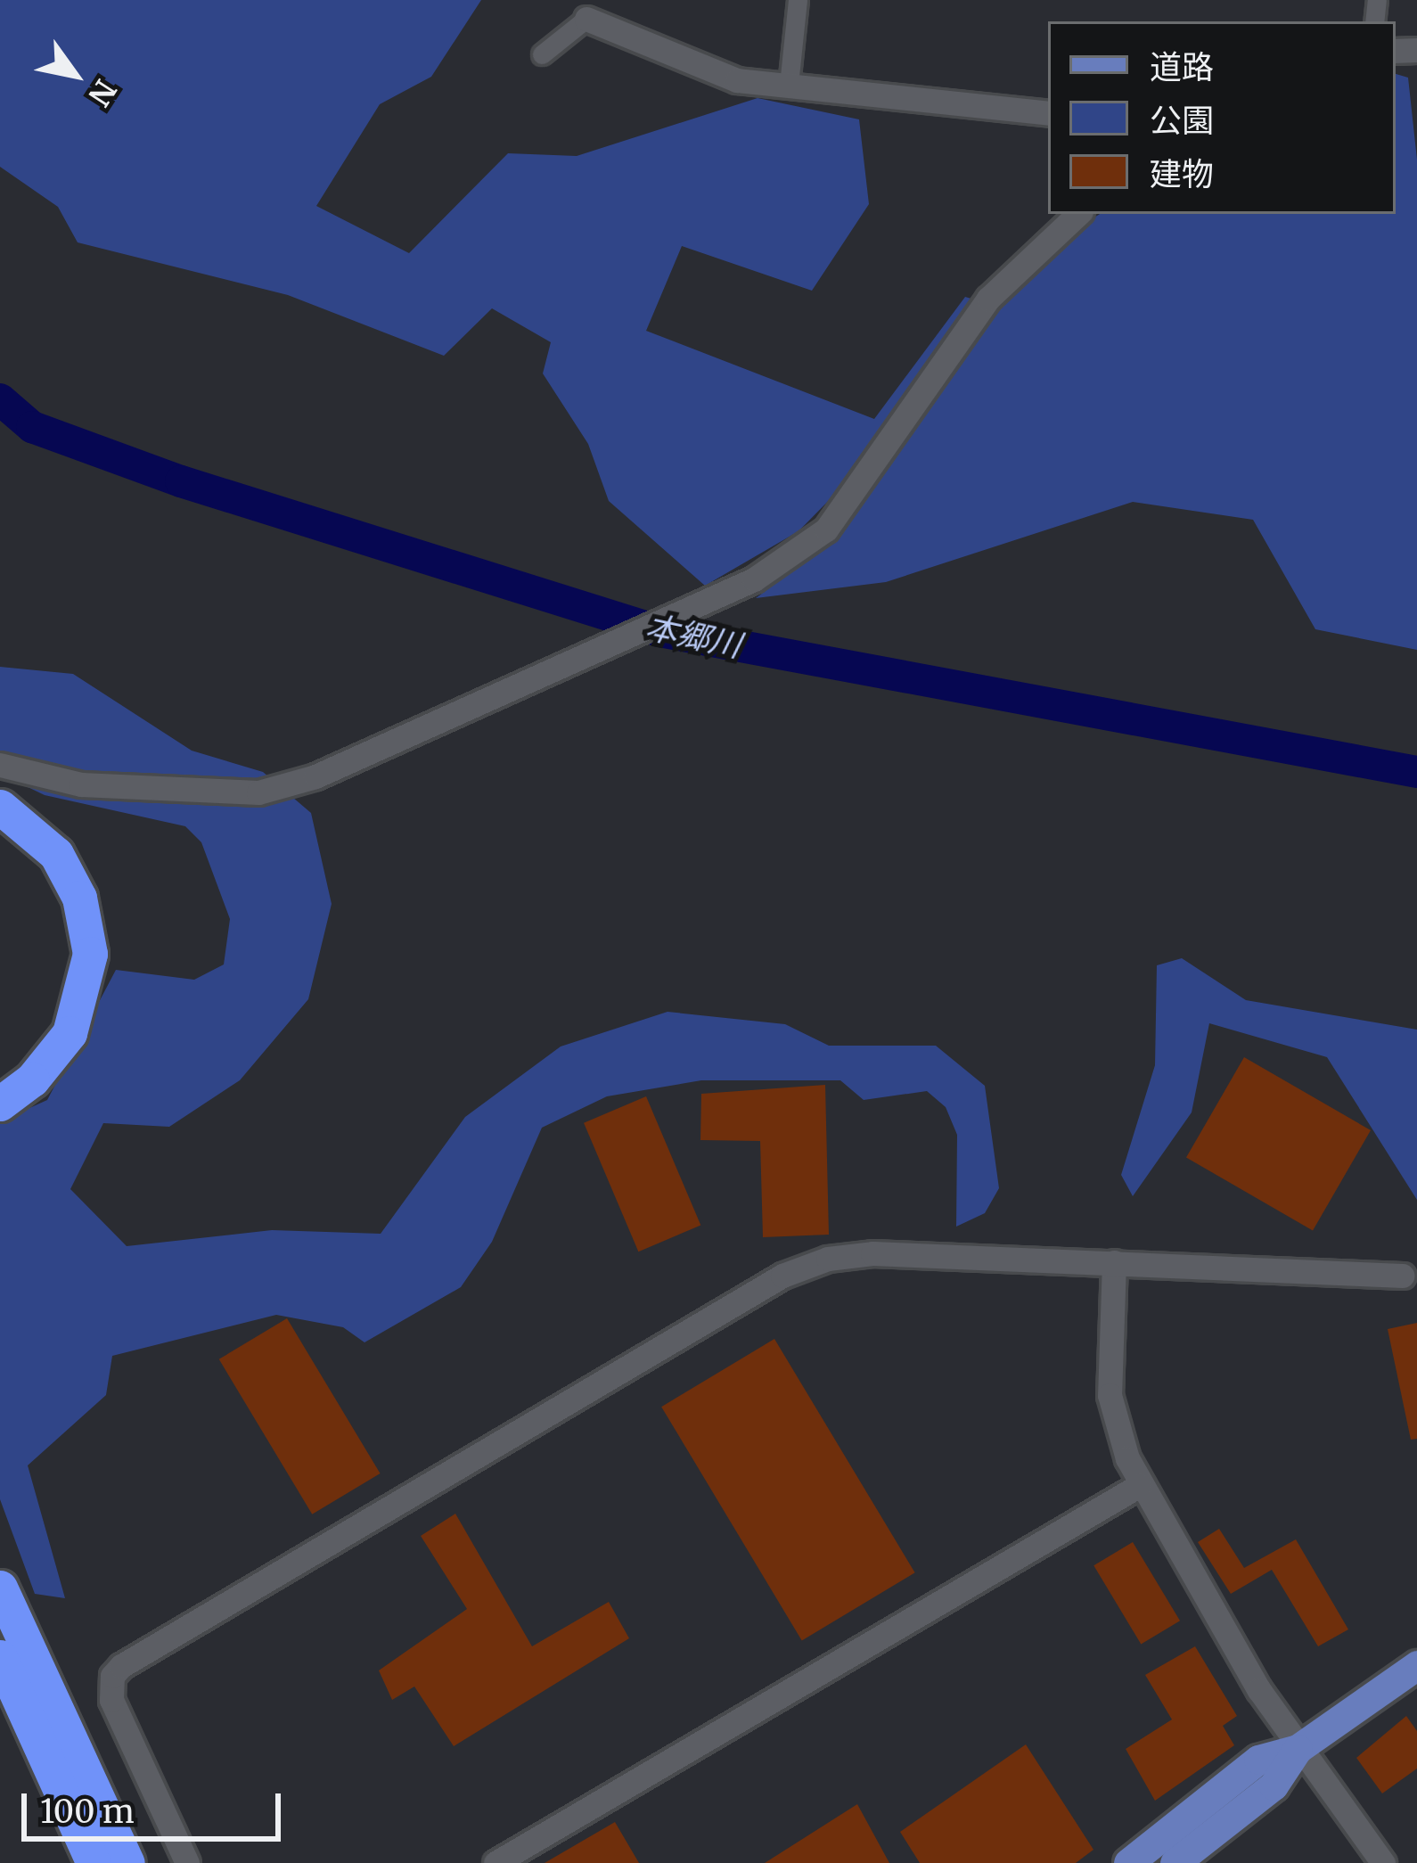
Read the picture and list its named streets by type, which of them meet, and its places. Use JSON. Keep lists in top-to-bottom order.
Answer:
{
  "water": ["本郷川"],
  "legend": ["道路", "公園", "建物"],
  "scale_bar": "100 m",
  "north": "bottom right"
}
